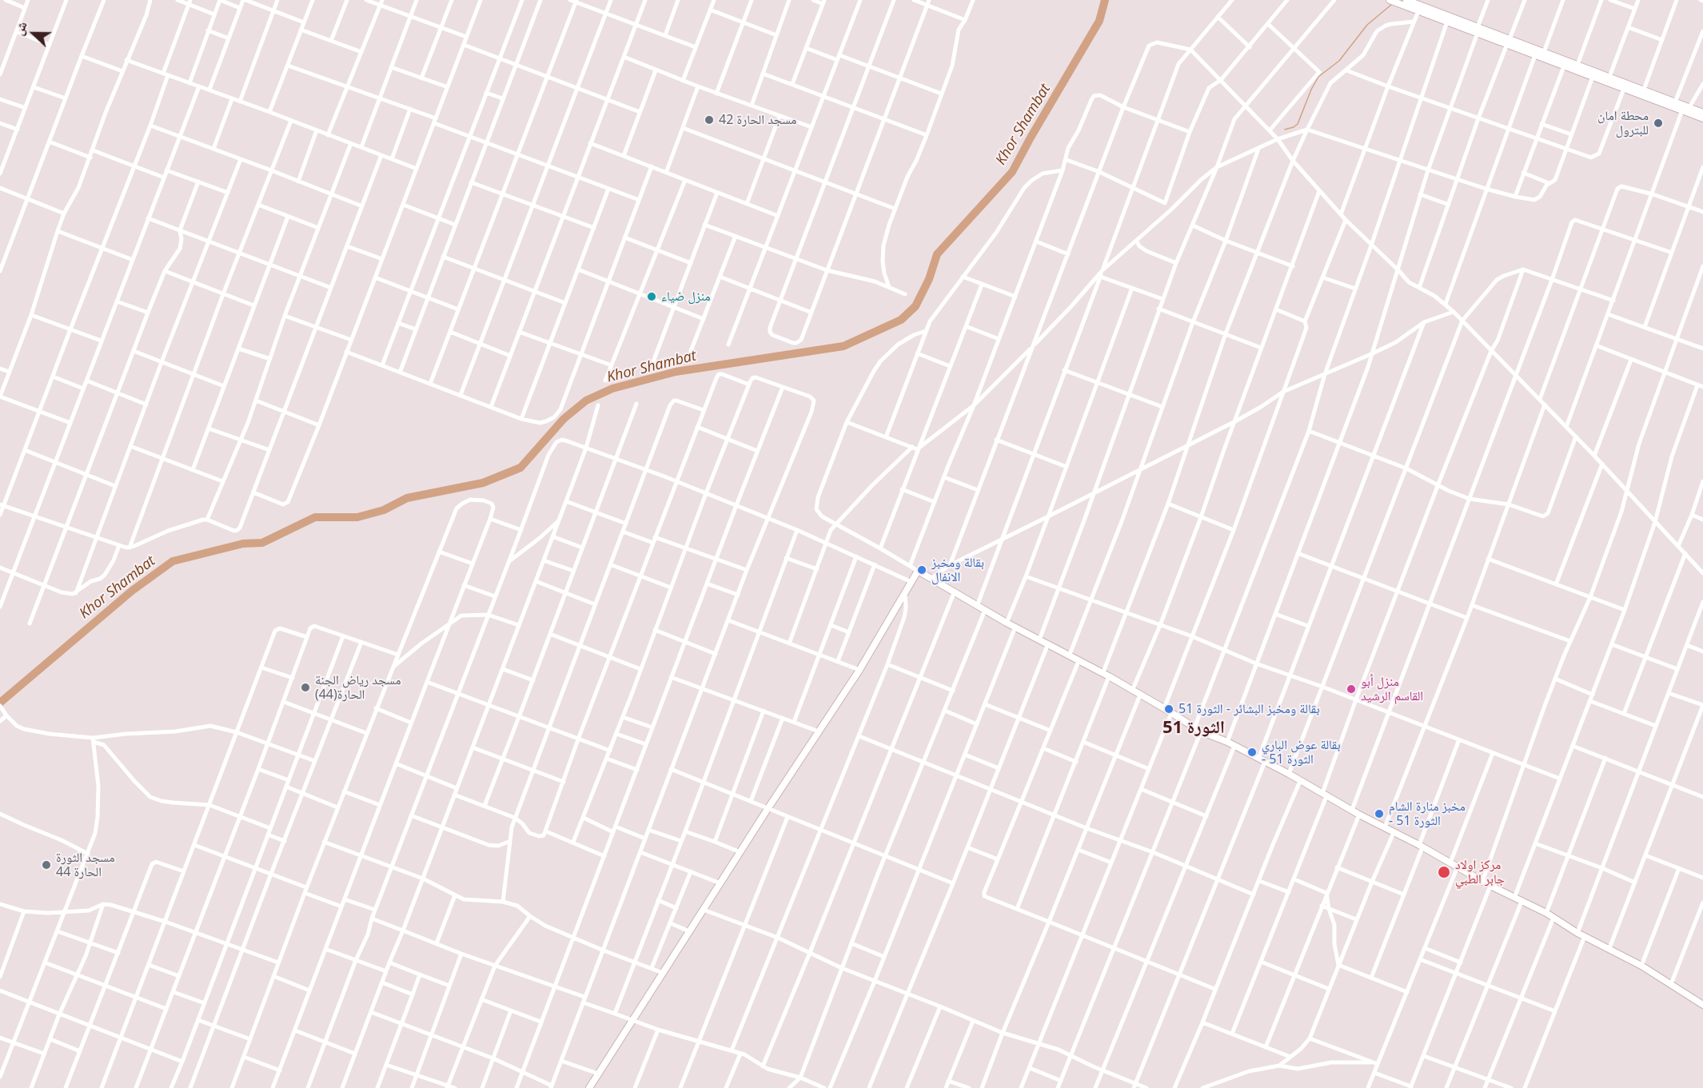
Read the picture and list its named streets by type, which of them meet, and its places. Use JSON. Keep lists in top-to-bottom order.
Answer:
{
  "districts": ["الثورة 51"],
  "water": ["Khor Shambat"],
  "places": [
    "مسجد الحارة 42",
    "محطة امان للبترول",
    "منزل ضياء",
    "بقالة ومخبز الانفال",
    "مسجد رياض الجنة الحارة(44)",
    "منزل أبو القاسم الرشيد",
    "بقالة ومخبز البشائر - الثورة 51",
    "بقالة عوض الباري - الثورة 51",
    "مخبز منارة الشام - الثورة 51",
    "مسجد الثورة الحارة 44",
    "مركز اولاد جابر الطبي"
  ],
  "north": "left"
}
